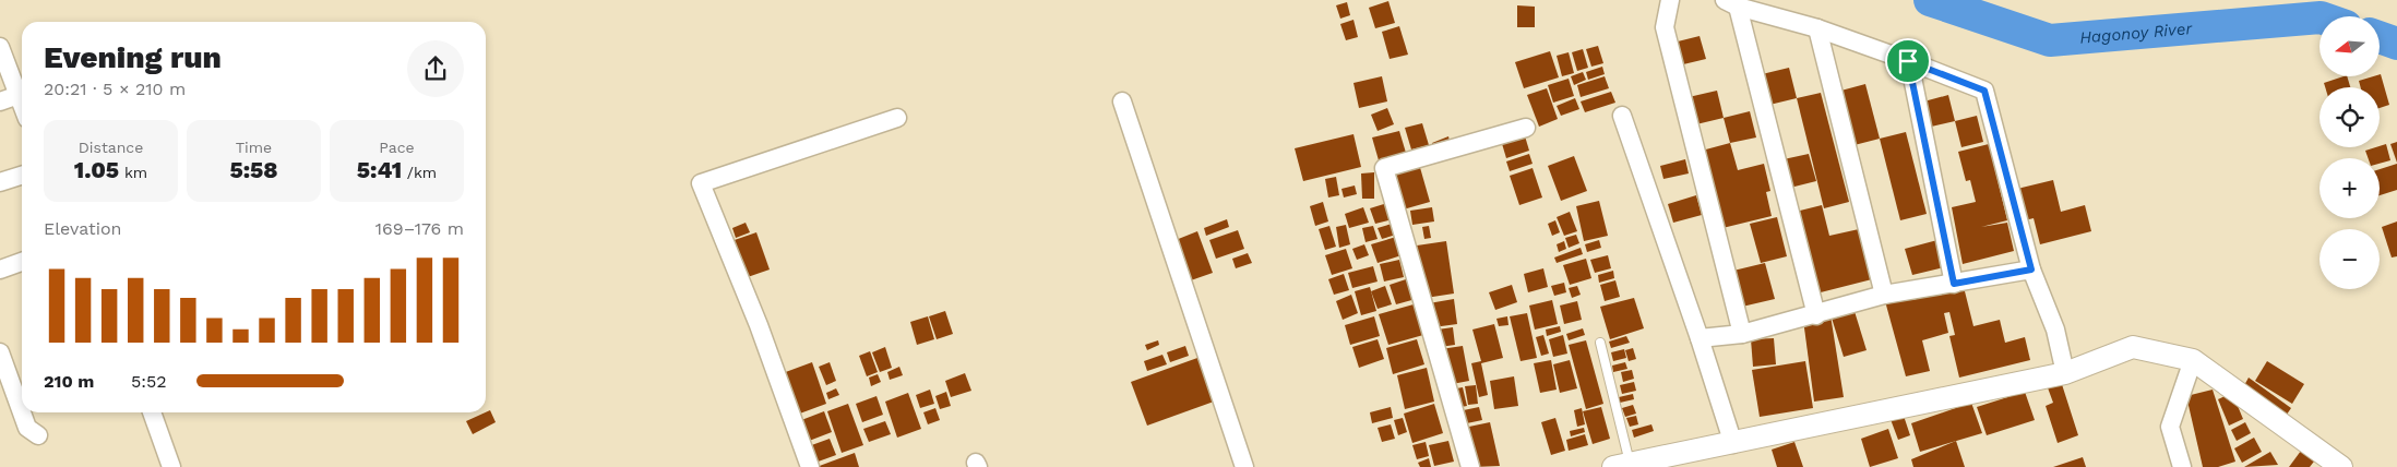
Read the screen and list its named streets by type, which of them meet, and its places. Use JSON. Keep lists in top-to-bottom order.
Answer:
{
  "water": ["Hagonoy River"],
  "north": "left",
  "page": {
    "map_buttons": ["+", "−"],
    "heading": ["Evening run", "20:21 · 5 × 210 m"],
    "stats": [
      ["Distance", "1.05 km"],
      ["Time", "5:58"],
      ["Pace", "5:41 /km"]
    ],
    "chart": ["Elevation", "169–176 m"],
    "list": [
      {
        "name": "210 m",
        "note": "5:52"
      }
    ]
  }
}
